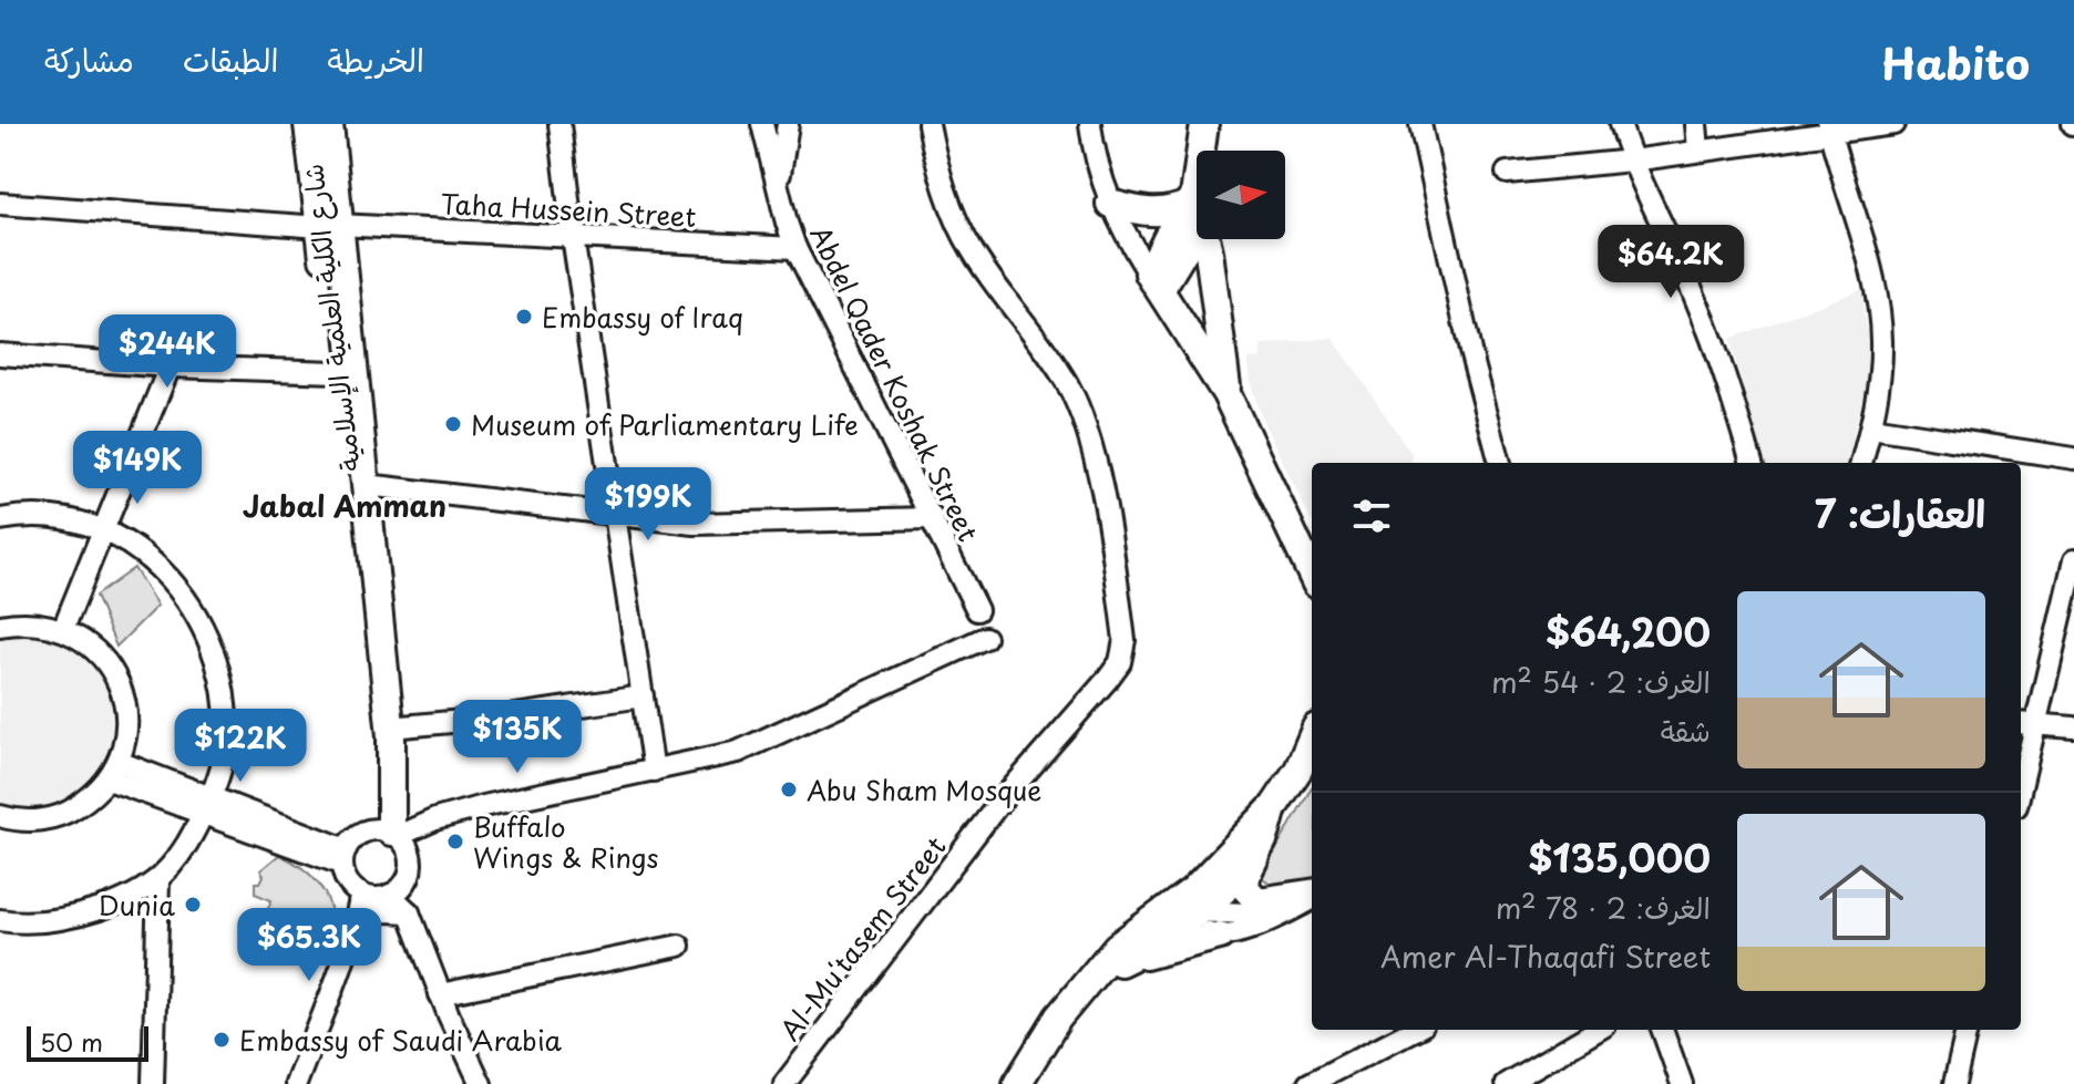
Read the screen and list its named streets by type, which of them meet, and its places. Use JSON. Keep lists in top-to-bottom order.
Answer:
{
  "streets": {
    "main road": ["شارع الكلية العلمية الإسلامية"],
    "street": ["Taha Hussein Street", "Abdel Qader Koshak Street", "Al-Muʻtasem Street"]
  },
  "crossings": [
    ["Taha Hussein Street", "شارع الكلية العلمية الإسلامية"],
    ["Taha Hussein Street", "Abdel Qader Koshak Street"]
  ],
  "districts": ["Jabal Amman"],
  "places": [
    "Embassy of Iraq",
    "Museum of Parliamentary Life",
    "Abu Sham Mosque",
    "Buffalo Wings & Rings",
    "Dunia",
    "Embassy of Saudi Arabia"
  ],
  "scale_bar": "50 m",
  "north": "right",
  "page": {
    "header": "Habito",
    "nav": ["الخريطة", "الطبقات", "مشاركة"],
    "price": [
      "$64.2K",
      "$244K",
      "$149K",
      "$199K",
      "$135K",
      "$122K",
      "$65.3K"
    ],
    "heading": "العقارات: 7",
    "list": [
      {
        "name": "$64,200",
        "note": "الغرف: 2 · 54 m² · شقة"
      },
      {
        "name": "$135,000",
        "note": "الغرف: 2 · 78 m² · Amer Al-Thaqafi Street"
      }
    ],
    "scale": "50 m"
  }
}
